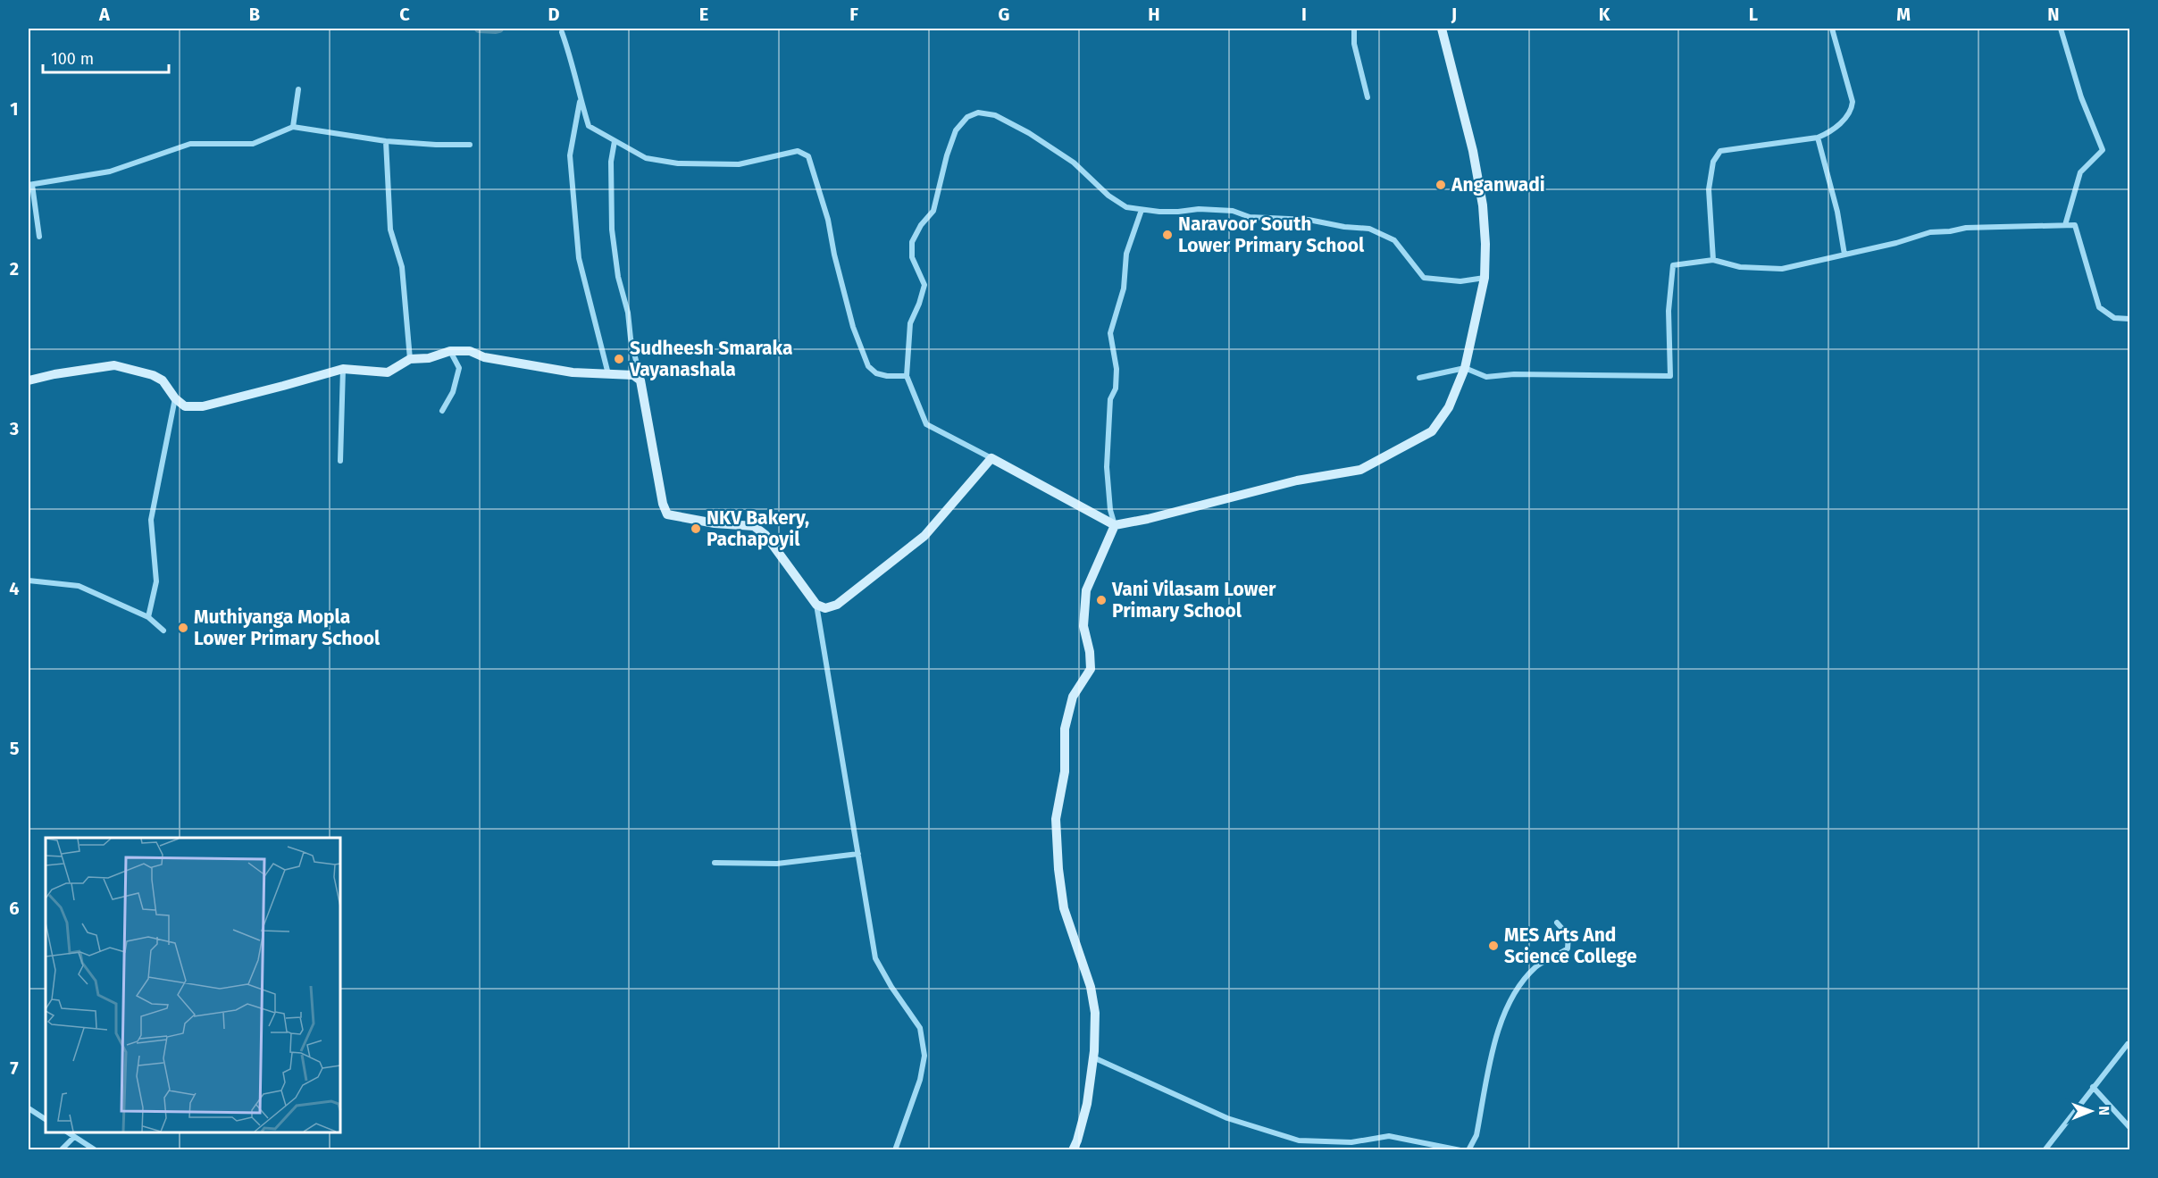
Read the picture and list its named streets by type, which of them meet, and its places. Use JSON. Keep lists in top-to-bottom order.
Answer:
{
  "places": [
    "Anganwadi",
    "Naravoor South Lower Primary School",
    "Sudheesh Smaraka Vayanashala",
    "NKV Bakery, Pachapoyil",
    "Vani Vilasam Lower Primary School",
    "Muthiyanga Mopla Lower Primary School",
    "MES Arts And Science College"
  ],
  "scale_bar": "100 m",
  "north": "right",
  "grid": {
    "columns": [
      "A",
      "B",
      "C",
      "D",
      "E",
      "F",
      "G",
      "H",
      "I",
      "J",
      "K",
      "L",
      "M",
      "N"
    ],
    "rows": [
      "1",
      "2",
      "3",
      "4",
      "5",
      "6",
      "7"
    ]
  }
}
